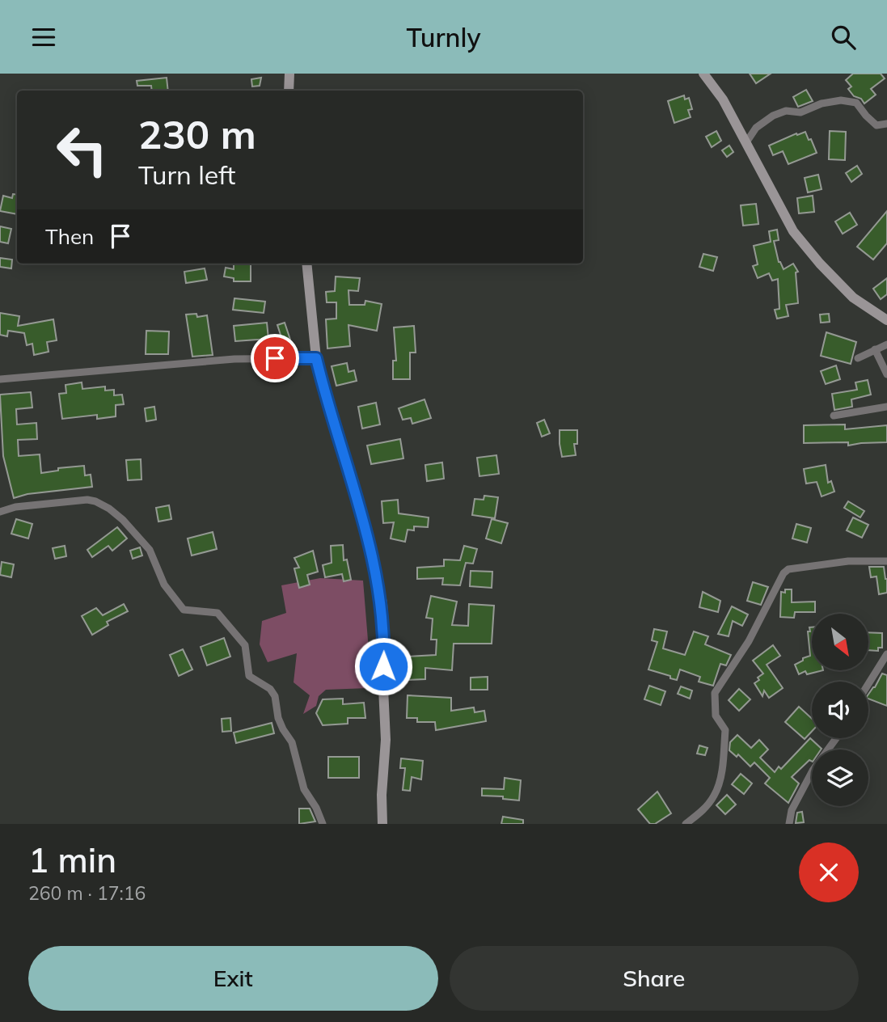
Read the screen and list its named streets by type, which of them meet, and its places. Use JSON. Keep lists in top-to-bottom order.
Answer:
{
  "north": "bottom right",
  "page": {
    "header": "Turnly",
    "turn": ["230 m", "Turn left"],
    "then": "Then",
    "heading": ["1 min", "260 m · 17:16"],
    "buttons": ["Exit", "Share"]
  }
}
